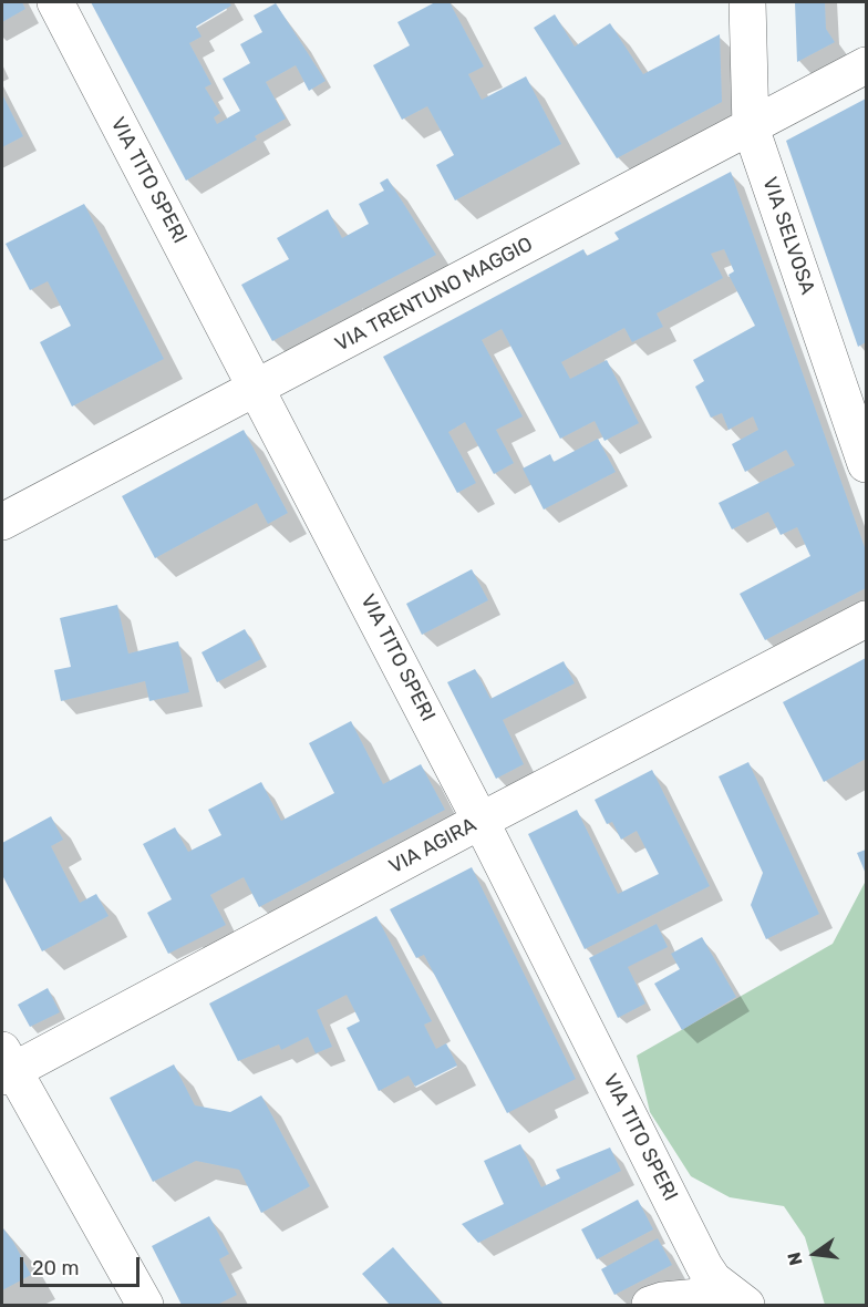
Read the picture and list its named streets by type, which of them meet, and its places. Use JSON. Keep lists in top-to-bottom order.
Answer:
{
  "streets": {
    "street": [
      "VIA TITO SPERI",
      "VIA SELVOSA",
      "VIA TRENTUNO MAGGIO",
      "VIA AGIRA"
    ]
  },
  "crossings": [
    ["VIA TITO SPERI", "VIA TRENTUNO MAGGIO"],
    ["VIA TITO SPERI", "VIA AGIRA"],
    ["VIA SELVOSA", "VIA TRENTUNO MAGGIO"]
  ],
  "scale_bar": "20 m",
  "north": "left"
}
